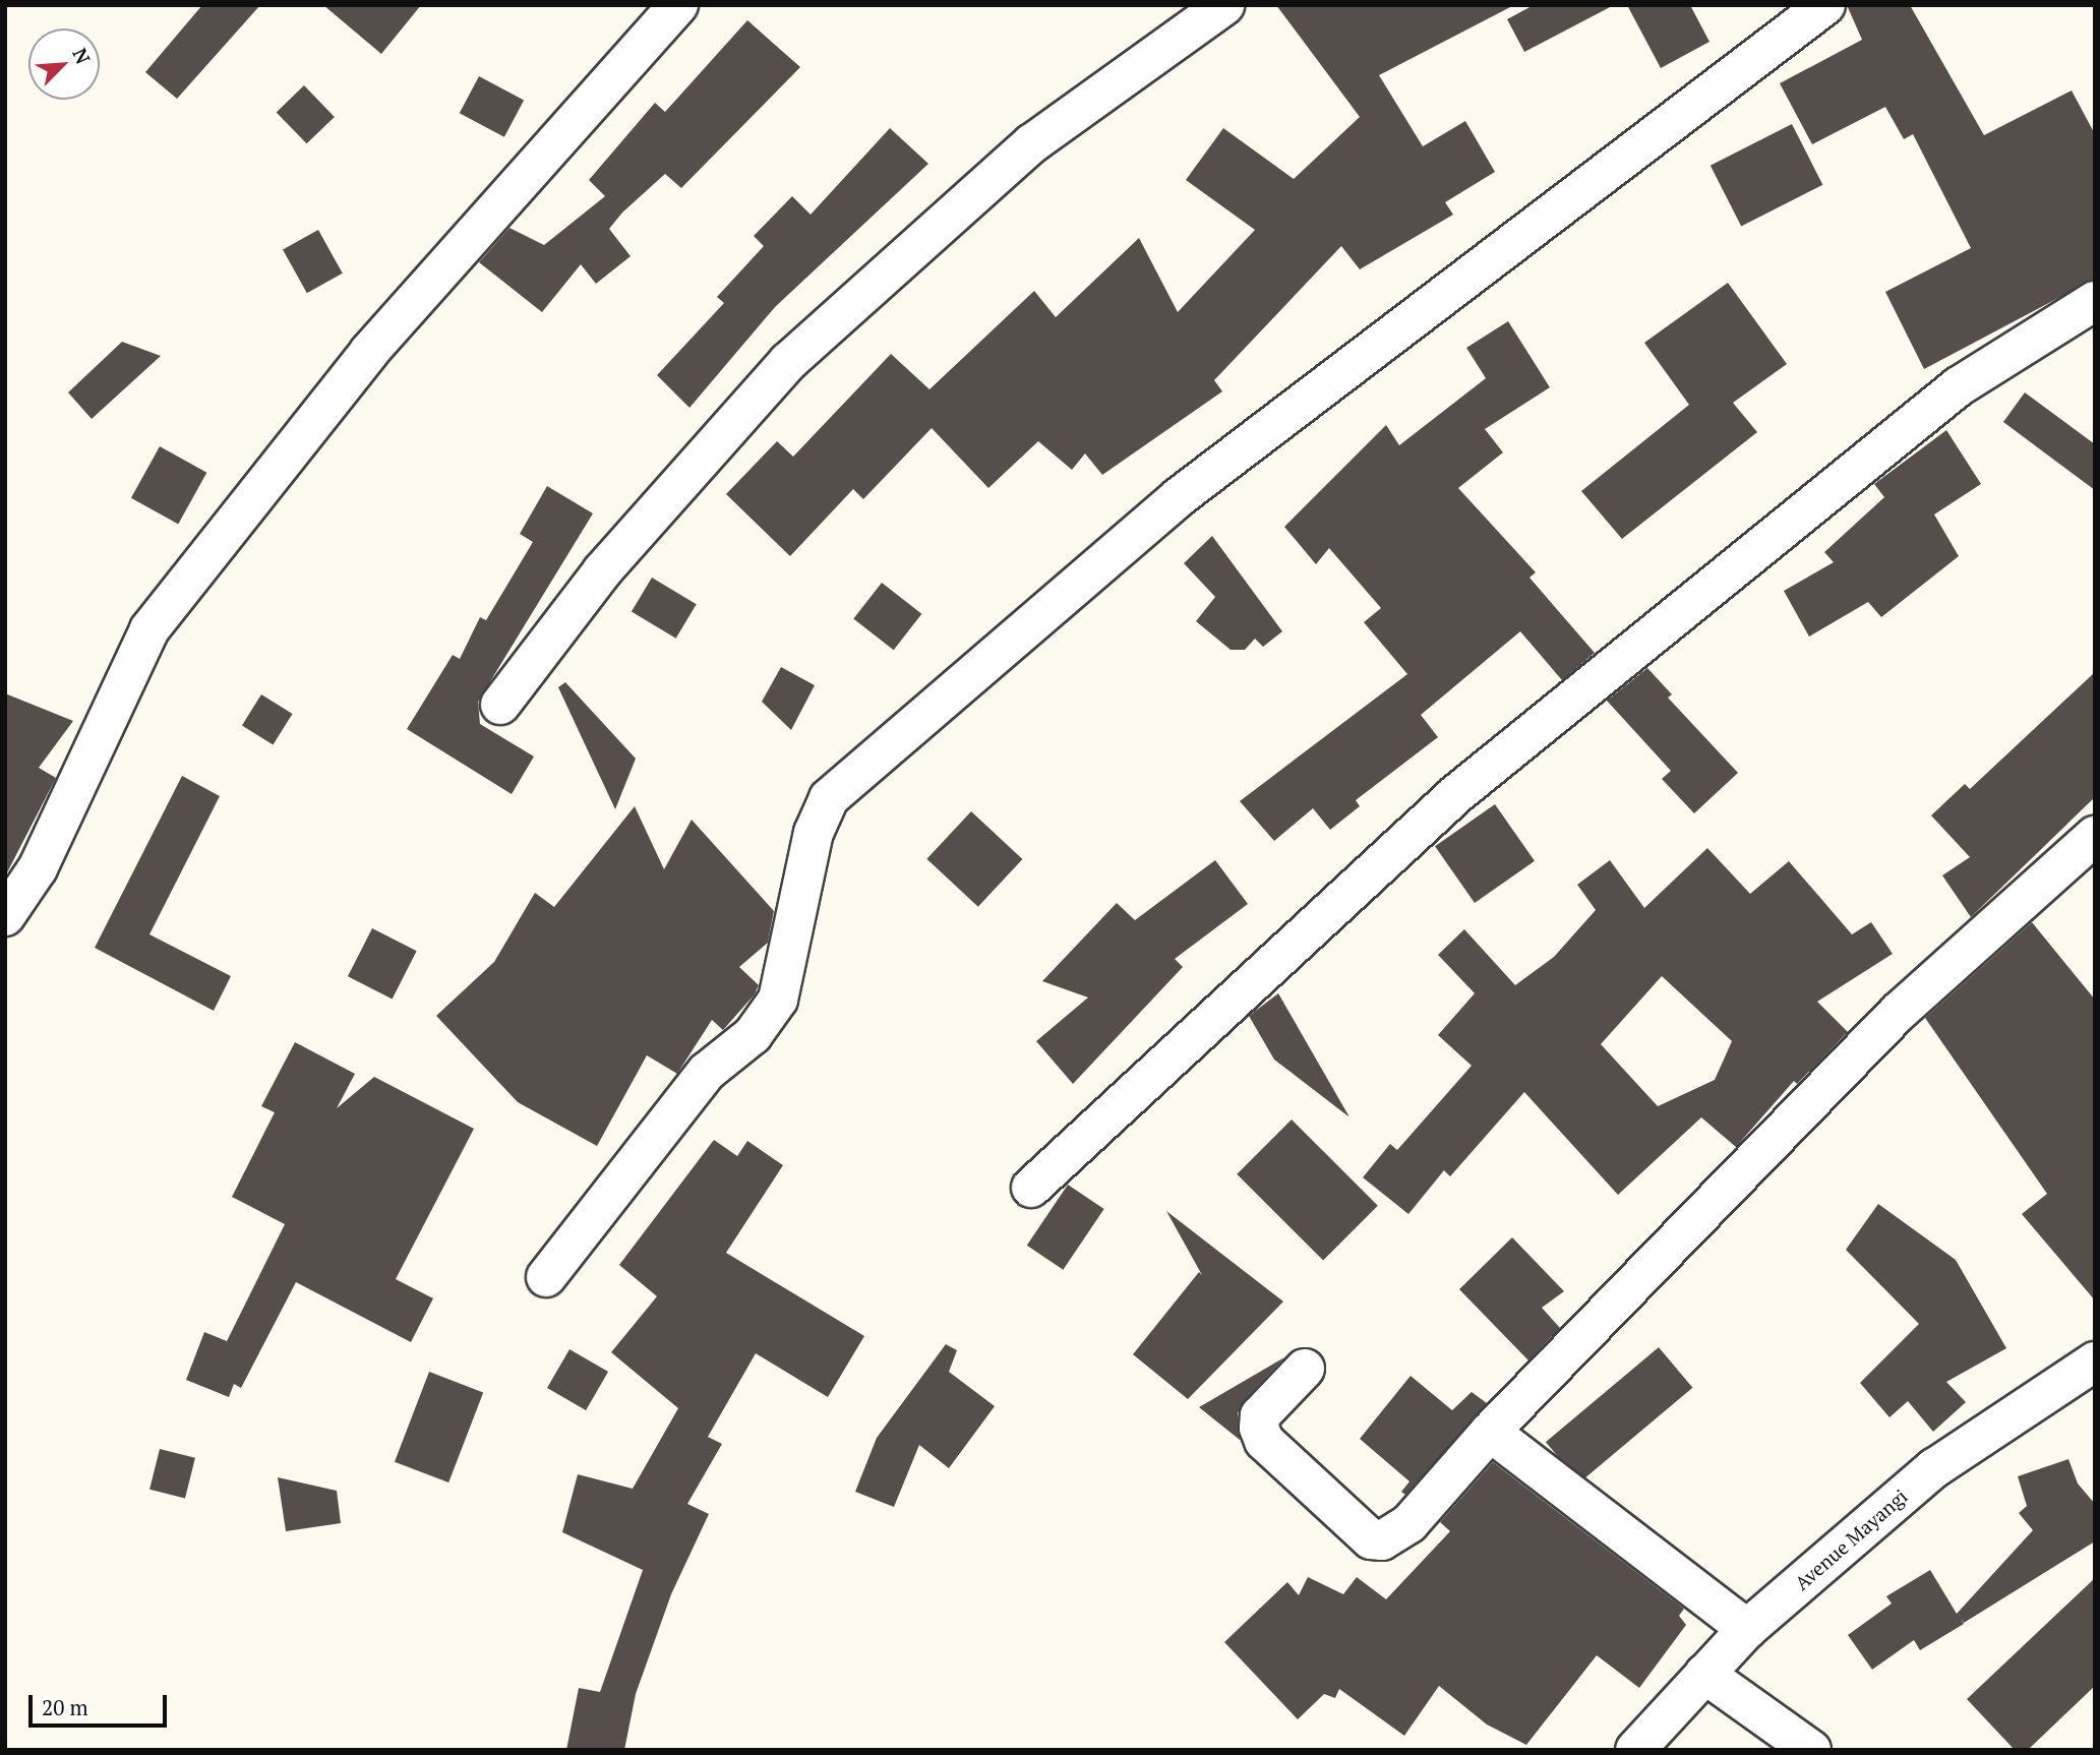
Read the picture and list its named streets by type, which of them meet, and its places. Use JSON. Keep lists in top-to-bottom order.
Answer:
{
  "streets": {
    "street": ["Avenue Mayangi"]
  },
  "scale_bar": "20 m",
  "north": "top right"
}
